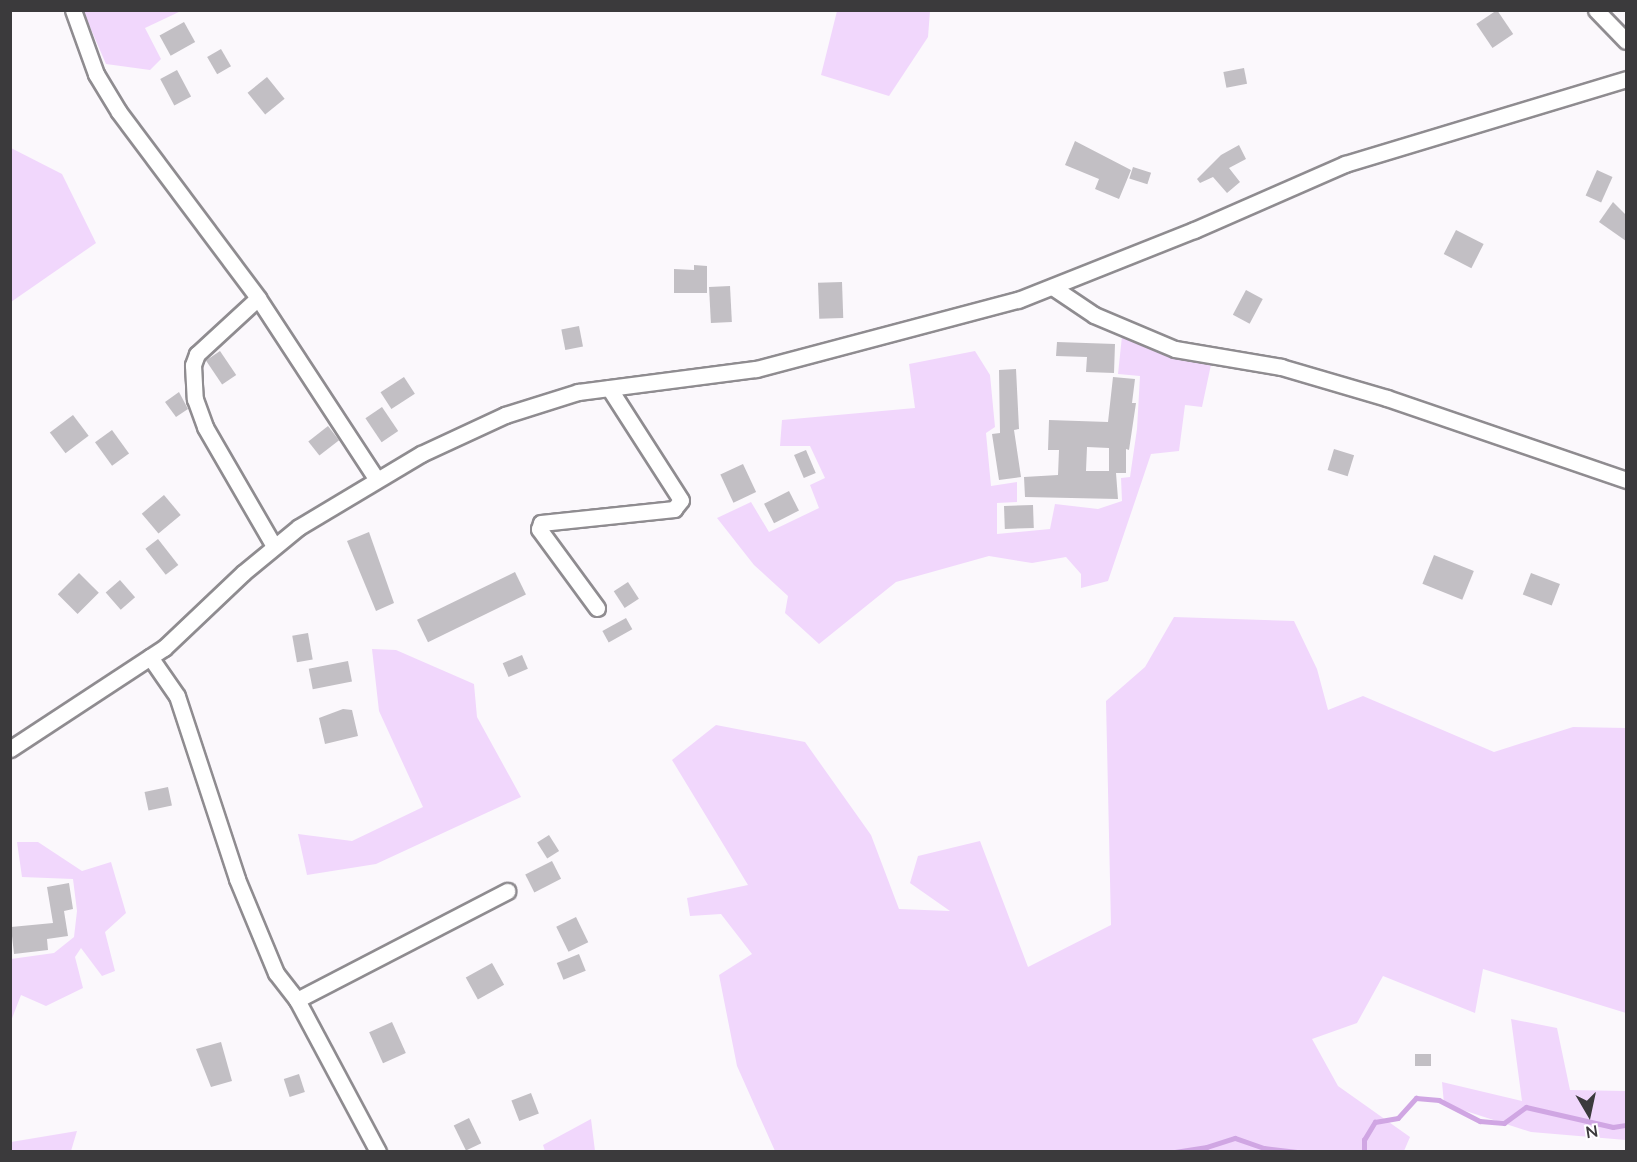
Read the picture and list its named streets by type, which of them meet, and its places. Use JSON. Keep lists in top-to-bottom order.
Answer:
{
  "north": "bottom"
}
